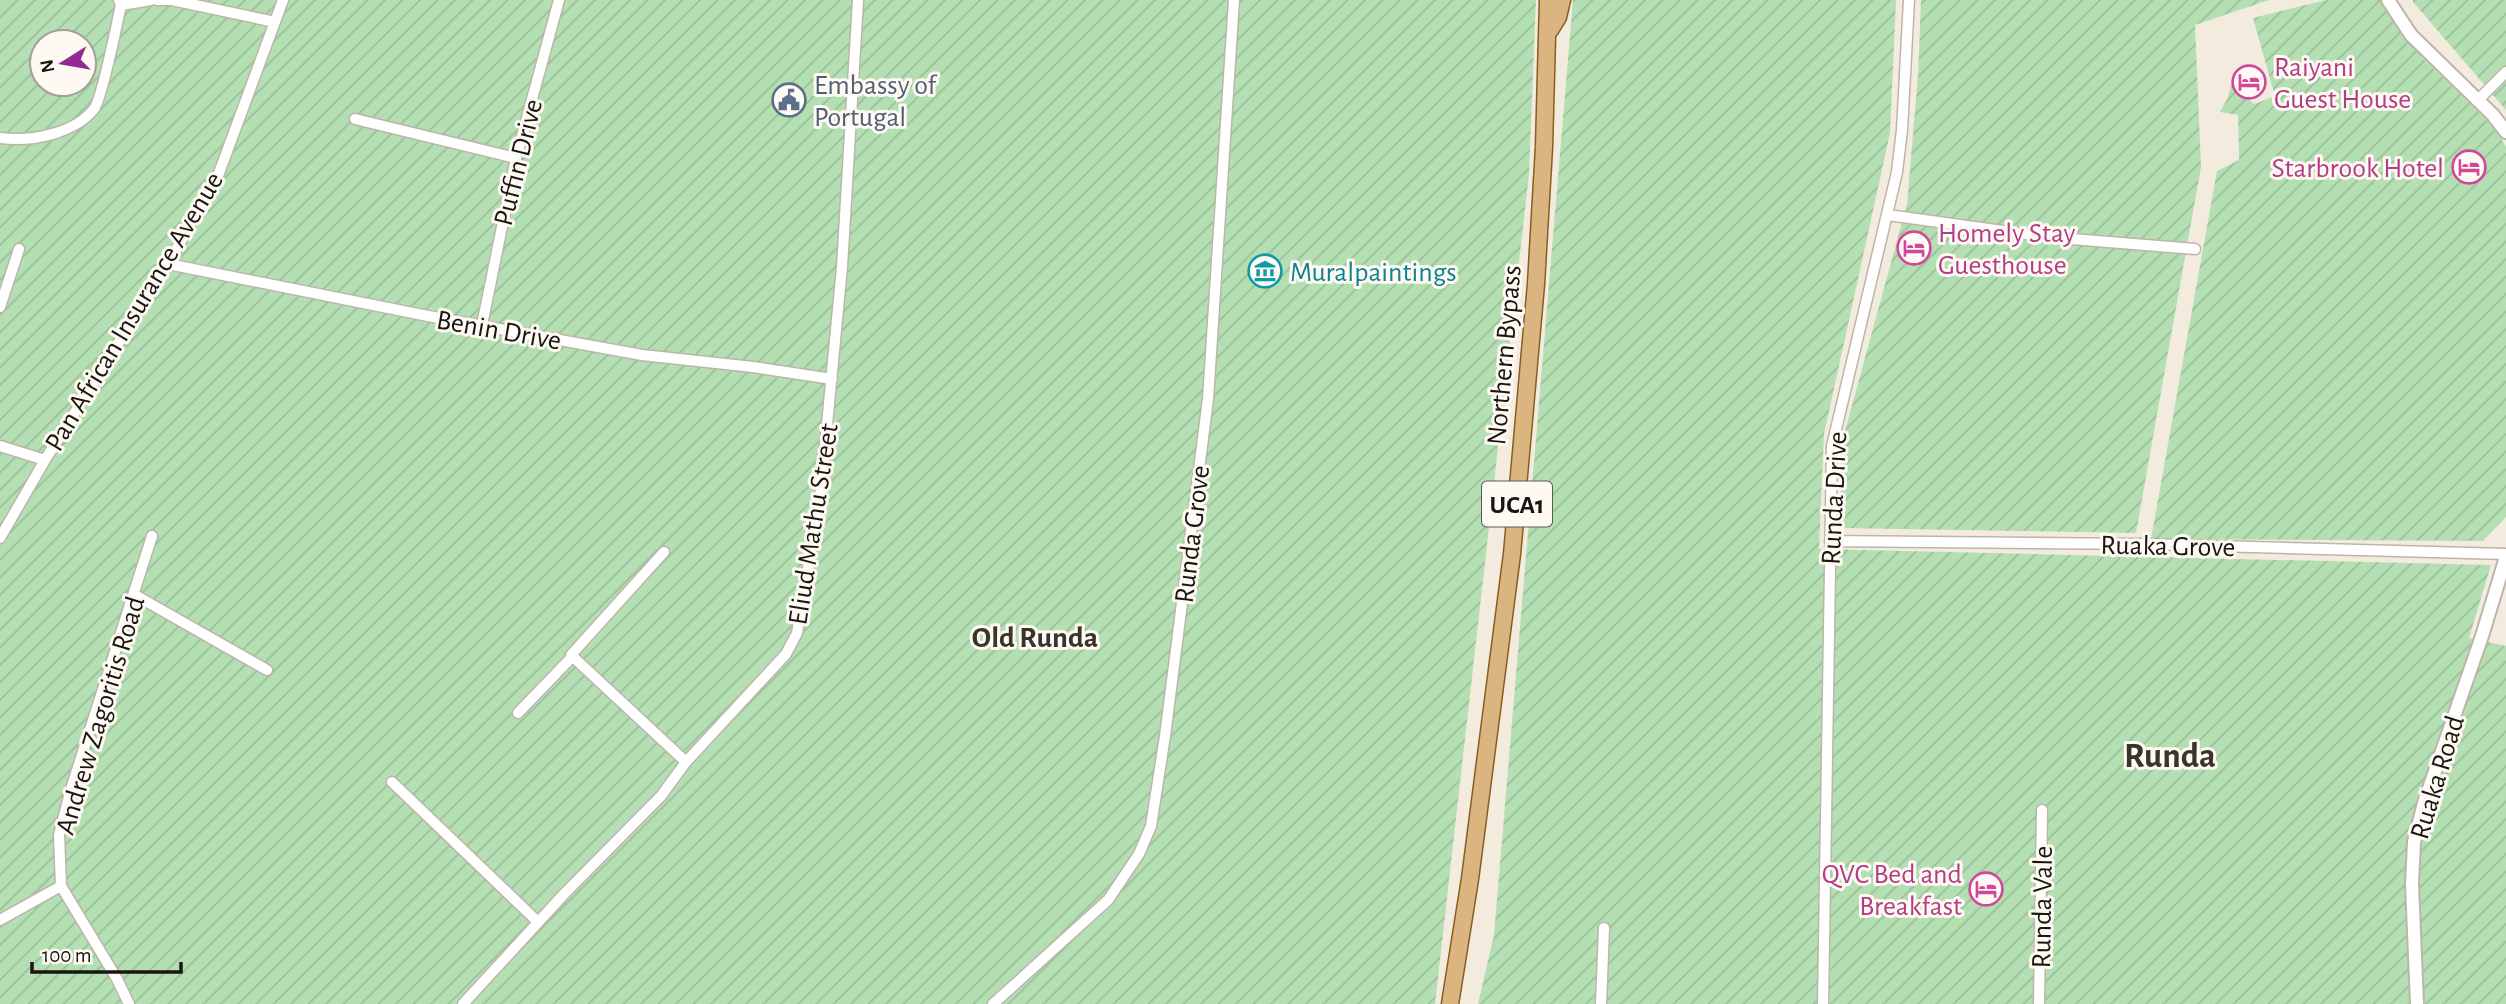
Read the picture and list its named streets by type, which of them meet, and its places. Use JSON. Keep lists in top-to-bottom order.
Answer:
{
  "streets": {
    "main road": ["Northern Bypass", "UCA1"],
    "street": [
      "Puffin Drive",
      "Pan African Insurance Avenue",
      "Benin Drive",
      "Runda Drive",
      "Eliud Mathu Street",
      "Runda Grove",
      "Ruaka Grove",
      "Andrew Zagoritis Road",
      "Ruaka Road",
      "Runda Vale"
    ]
  },
  "crossings": [
    ["Puffin Drive", "Benin Drive"],
    ["Pan African Insurance Avenue", "Benin Drive"],
    ["Benin Drive", "Eliud Mathu Street"],
    ["Runda Drive", "Ruaka Grove"],
    ["Ruaka Grove", "Ruaka Road"]
  ],
  "districts": ["Old Runda", "Runda"],
  "places": {
    "hotel": [
      "Raiyani Guest House",
      "Starbrook Hotel",
      "Homely Stay Guesthouse",
      "QVC Bed and Breakfast"
    ],
    "public building": ["Embassy of Portugal"],
    "museum": ["Muralpaintings"]
  },
  "scale_bar": "100 m",
  "north": "left"
}
